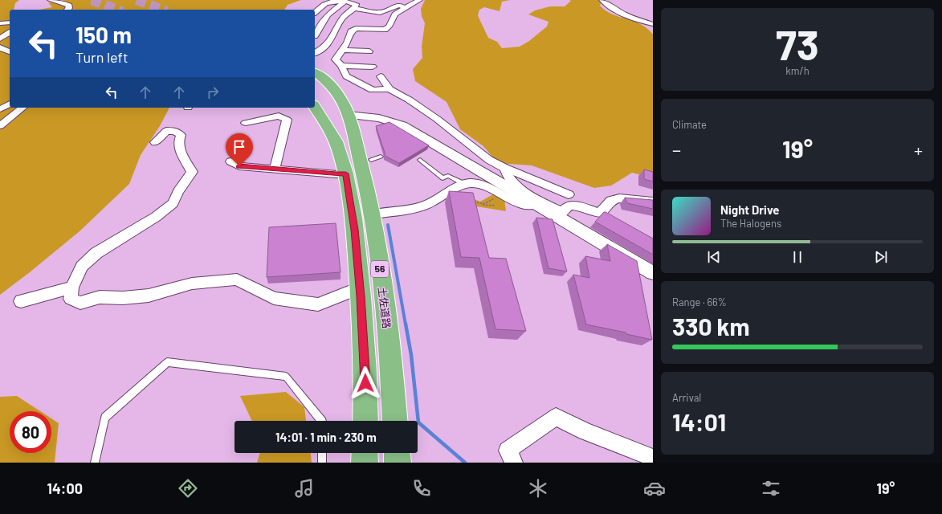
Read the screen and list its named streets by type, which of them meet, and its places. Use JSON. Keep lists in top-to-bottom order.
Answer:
{
  "streets": {
    "highway": ["56", "土佐道路"]
  },
  "crossings": [
    ["56", "土佐道路"]
  ],
  "page": {
    "tile": [
      ["73", "km/h"],
      "Climate",
      ["Range · 66%", "330 km"],
      ["Arrival", "14:01"]
    ],
    "turn": ["150 m", "Turn left"],
    "heat": ["−", "19°", "+"],
    "song": ["Night Drive", "The Halogens"],
    "limit": "80",
    "trip": "14:01 · 1 min · 230 m",
    "tabs": ["14:00", "19°"]
  }
}
